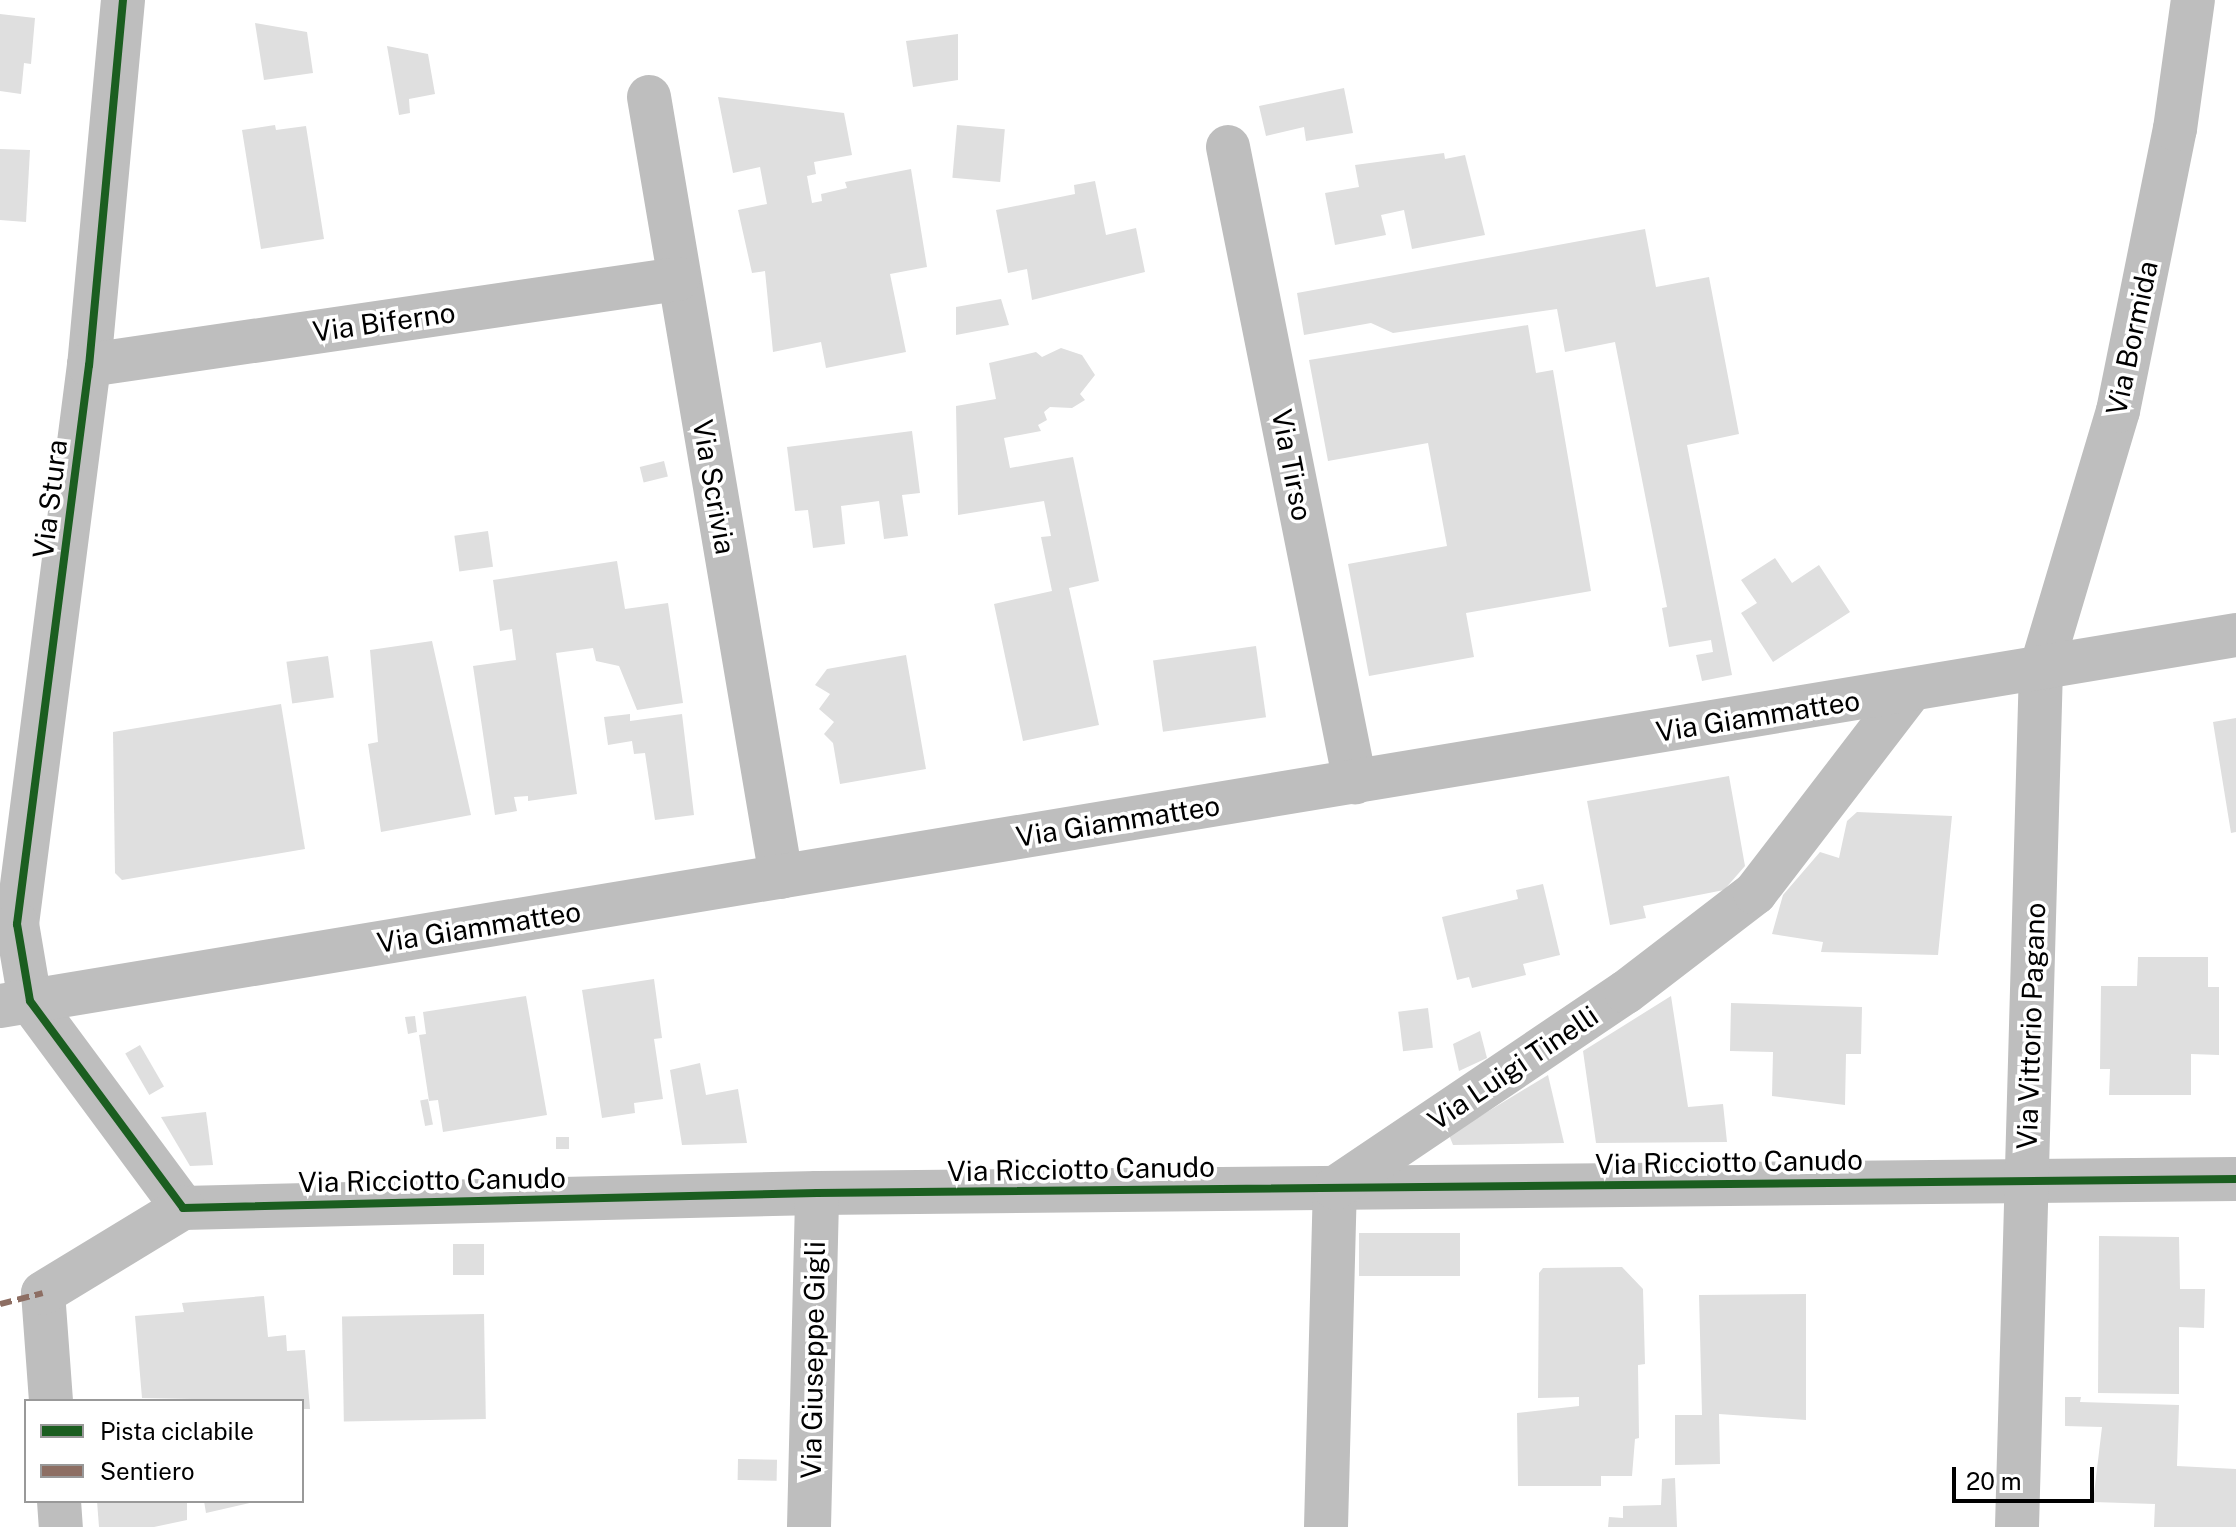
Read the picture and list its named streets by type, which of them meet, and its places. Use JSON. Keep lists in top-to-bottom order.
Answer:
{
  "streets": {
    "street": [
      "Via Biferno",
      "Via Bormida",
      "Via Tirso",
      "Via Scrivia",
      "Via Stura",
      "Via Giammatteo",
      "Via Vittorio Pagano",
      "Via Luigi Tinelli",
      "Via Ricciotto Canudo",
      "Via Giuseppe Gigli"
    ]
  },
  "crossings": [
    ["Via Biferno", "Via Scrivia"],
    ["Via Biferno", "Via Stura"],
    ["Via Bormida", "Via Giammatteo"],
    ["Via Bormida", "Via Vittorio Pagano"],
    ["Via Tirso", "Via Giammatteo"],
    ["Via Scrivia", "Via Giammatteo"],
    ["Via Stura", "Via Giammatteo"],
    ["Via Giammatteo", "Via Vittorio Pagano"],
    ["Via Giammatteo", "Via Luigi Tinelli"],
    ["Via Vittorio Pagano", "Via Ricciotto Canudo"],
    ["Via Luigi Tinelli", "Via Ricciotto Canudo"],
    ["Via Ricciotto Canudo", "Via Giuseppe Gigli"]
  ],
  "legend": ["Pista ciclabile", "Sentiero"],
  "scale_bar": "20 m"
}
